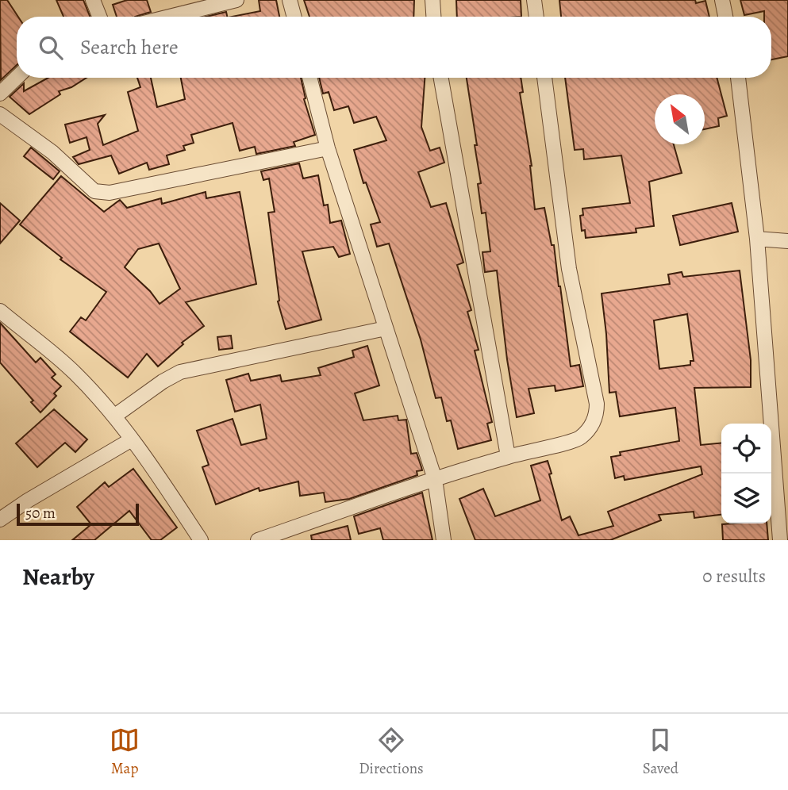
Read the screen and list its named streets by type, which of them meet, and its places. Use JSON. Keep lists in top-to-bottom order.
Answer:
{
  "scale_bar": "50 m",
  "north": "top left",
  "page": {
    "search": "Search here",
    "scale": "50 m",
    "heading": ["Nearby", "0 results"],
    "nav": ["Map", "Directions", "Saved"]
  }
}
